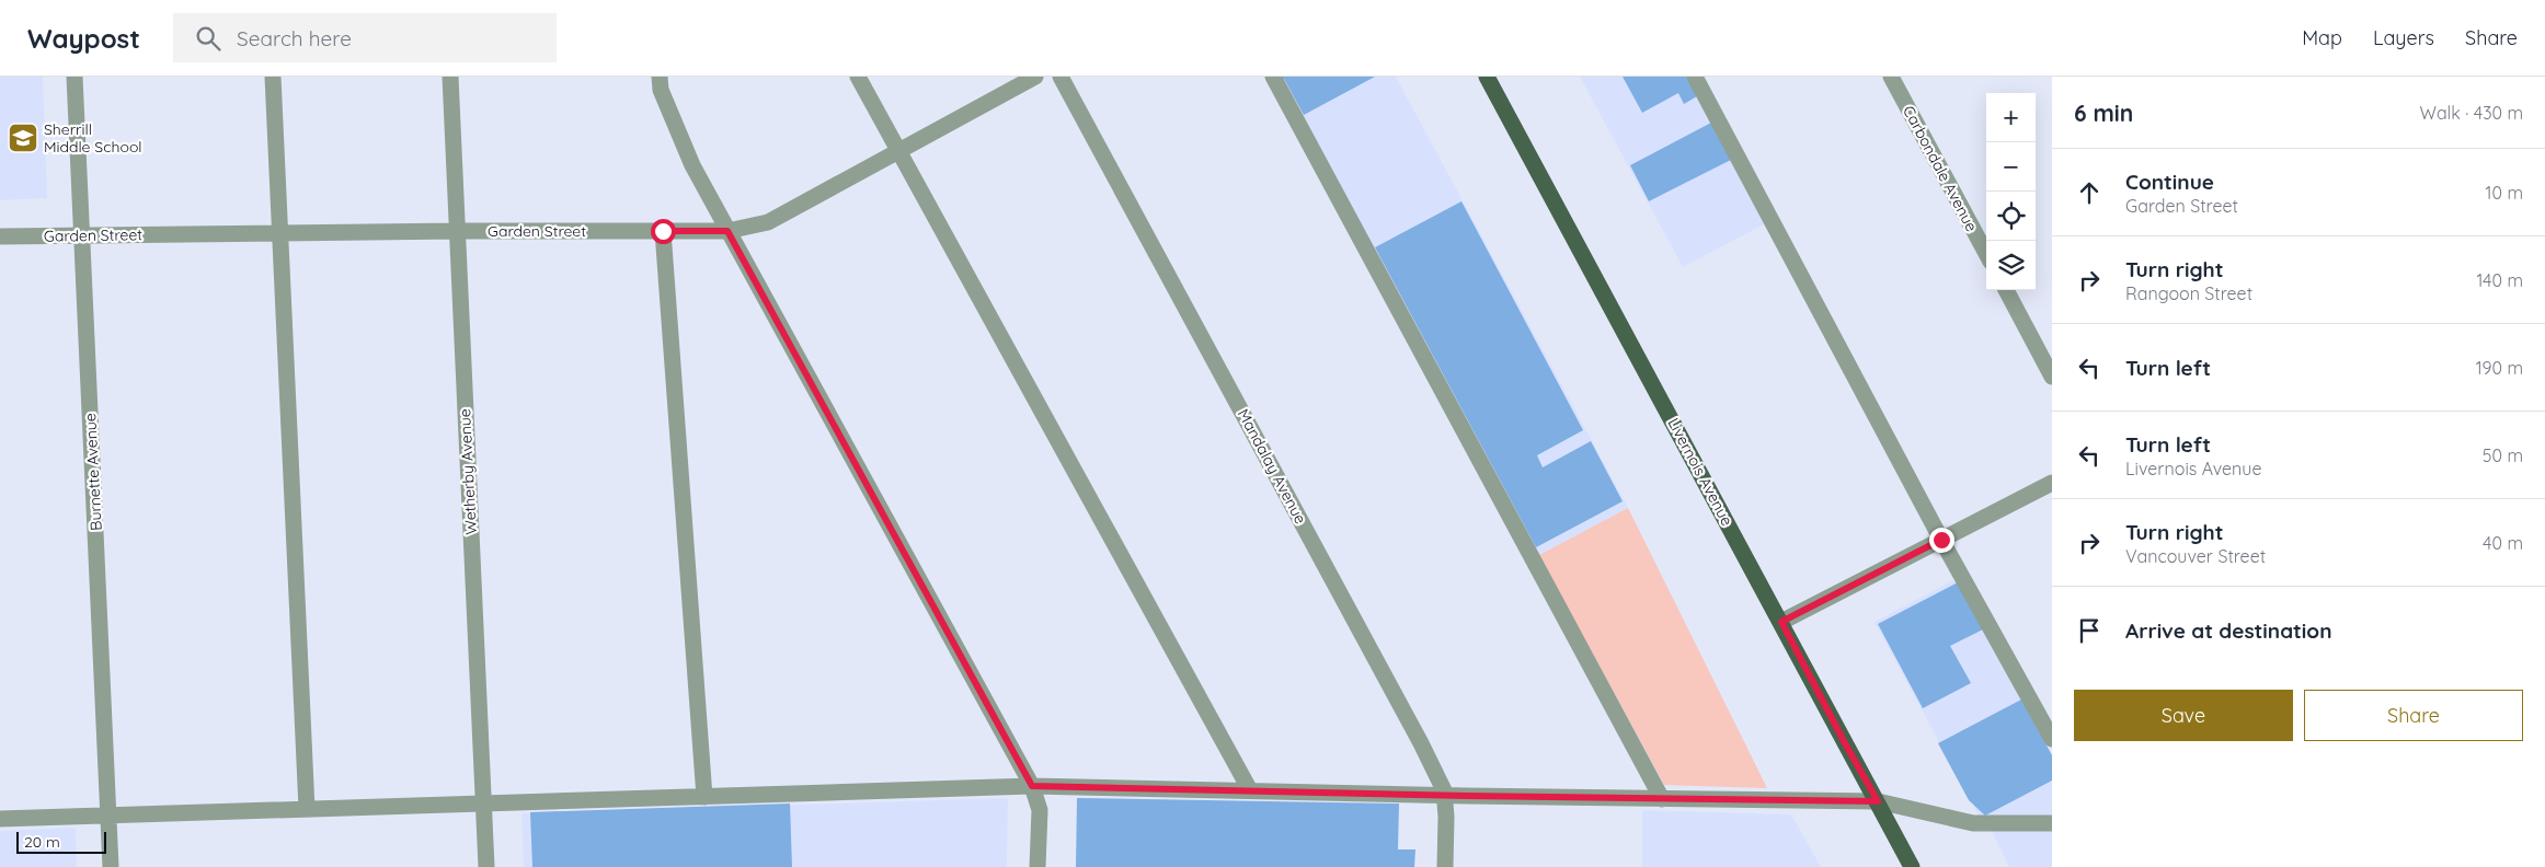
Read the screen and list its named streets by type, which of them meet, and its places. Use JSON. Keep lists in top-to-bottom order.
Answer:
{
  "streets": {
    "main road": ["Livernois Avenue"],
    "street": [
      "Carbondale Avenue",
      "Garden Street",
      "Mandalay Avenue",
      "Burnette Avenue",
      "Wetherby Avenue"
    ]
  },
  "crossings": [
    ["Garden Street", "Burnette Avenue"],
    ["Garden Street", "Wetherby Avenue"]
  ],
  "places": {
    "school or university": ["Sherrill Middle School"]
  },
  "scale_bar": "20 m",
  "page": {
    "header": "Waypost",
    "search": "Search here",
    "nav": ["Map", "Layers", "Share"],
    "heading": ["6 min", "Walk · 430 m"],
    "map_buttons": ["+", "−"],
    "list": [
      ["Continue", "Garden Street", "10 m"],
      ["Turn right", "Rangoon Street", "140 m"],
      ["Turn left", "190 m"],
      ["Turn left", "Livernois Avenue", "50 m"],
      ["Turn right", "Vancouver Street", "40 m"],
      "Arrive at destination"
    ],
    "buttons": ["Save", "Share"],
    "scale": "20 m"
  }
}
